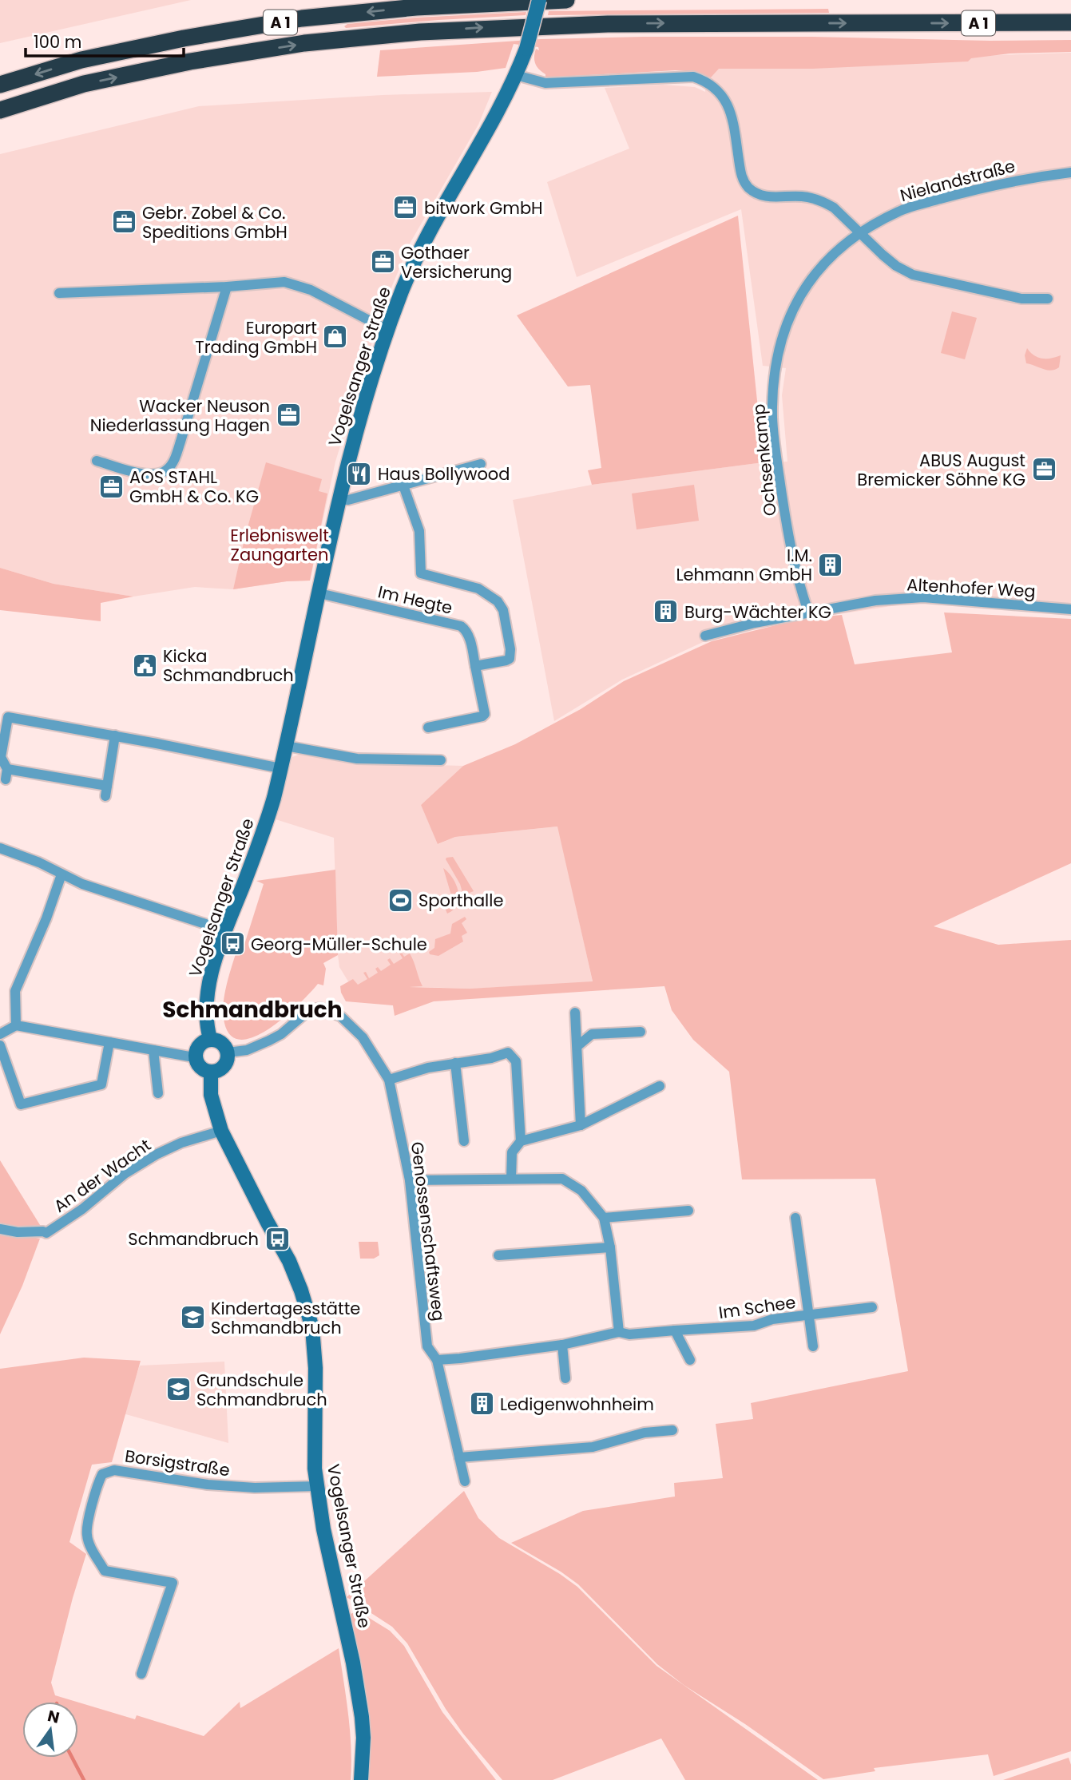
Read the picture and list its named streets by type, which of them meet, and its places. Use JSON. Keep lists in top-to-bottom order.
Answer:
{
  "streets": {
    "highway": ["A 1"],
    "street": [
      "Nielandstraße",
      "Vogelsanger Straße",
      "Ochsenkamp",
      "Altenhofer Weg",
      "Im Hegte",
      "An der Wacht",
      "Genossenschaftsweg",
      "Im Schee",
      "Borsigstraße"
    ]
  },
  "crossings": [
    ["Nielandstraße", "Ochsenkamp"],
    ["Vogelsanger Straße", "Im Hegte"],
    ["Vogelsanger Straße", "An der Wacht"],
    ["Vogelsanger Straße", "Genossenschaftsweg"],
    ["Vogelsanger Straße", "Borsigstraße"],
    ["Ochsenkamp", "Altenhofer Weg"],
    ["Genossenschaftsweg", "Im Schee"]
  ],
  "districts": ["Schmandbruch"],
  "parks": ["Erlebniswelt Zaungarten"],
  "places": {
    "office": [
      "bitwork GmbH",
      "Gebr. Zobel & Co. Speditions GmbH",
      "Gothaer Versicherung",
      "Wacker Neuson Niederlassung Hagen",
      "ABUS August Bremicker Söhne KG",
      "AOS STAHL GmbH & Co. KG"
    ],
    "shop": ["Europart Trading GmbH"],
    "restaurant": ["Haus Bollywood"],
    "building": ["I.M. Lehmann GmbH", "Burg-Wächter KG", "Ledigenwohnheim"],
    "public building": ["Kicka Schmandbruch"],
    "sports": ["Sporthalle"],
    "bus stop": ["Georg-Müller-Schule", "Schmandbruch"],
    "school or university": ["Kindertagesstätte Schmandbruch", "Grundschule Schmandbruch"]
  },
  "scale_bar": "100 m",
  "north": "top"
}
